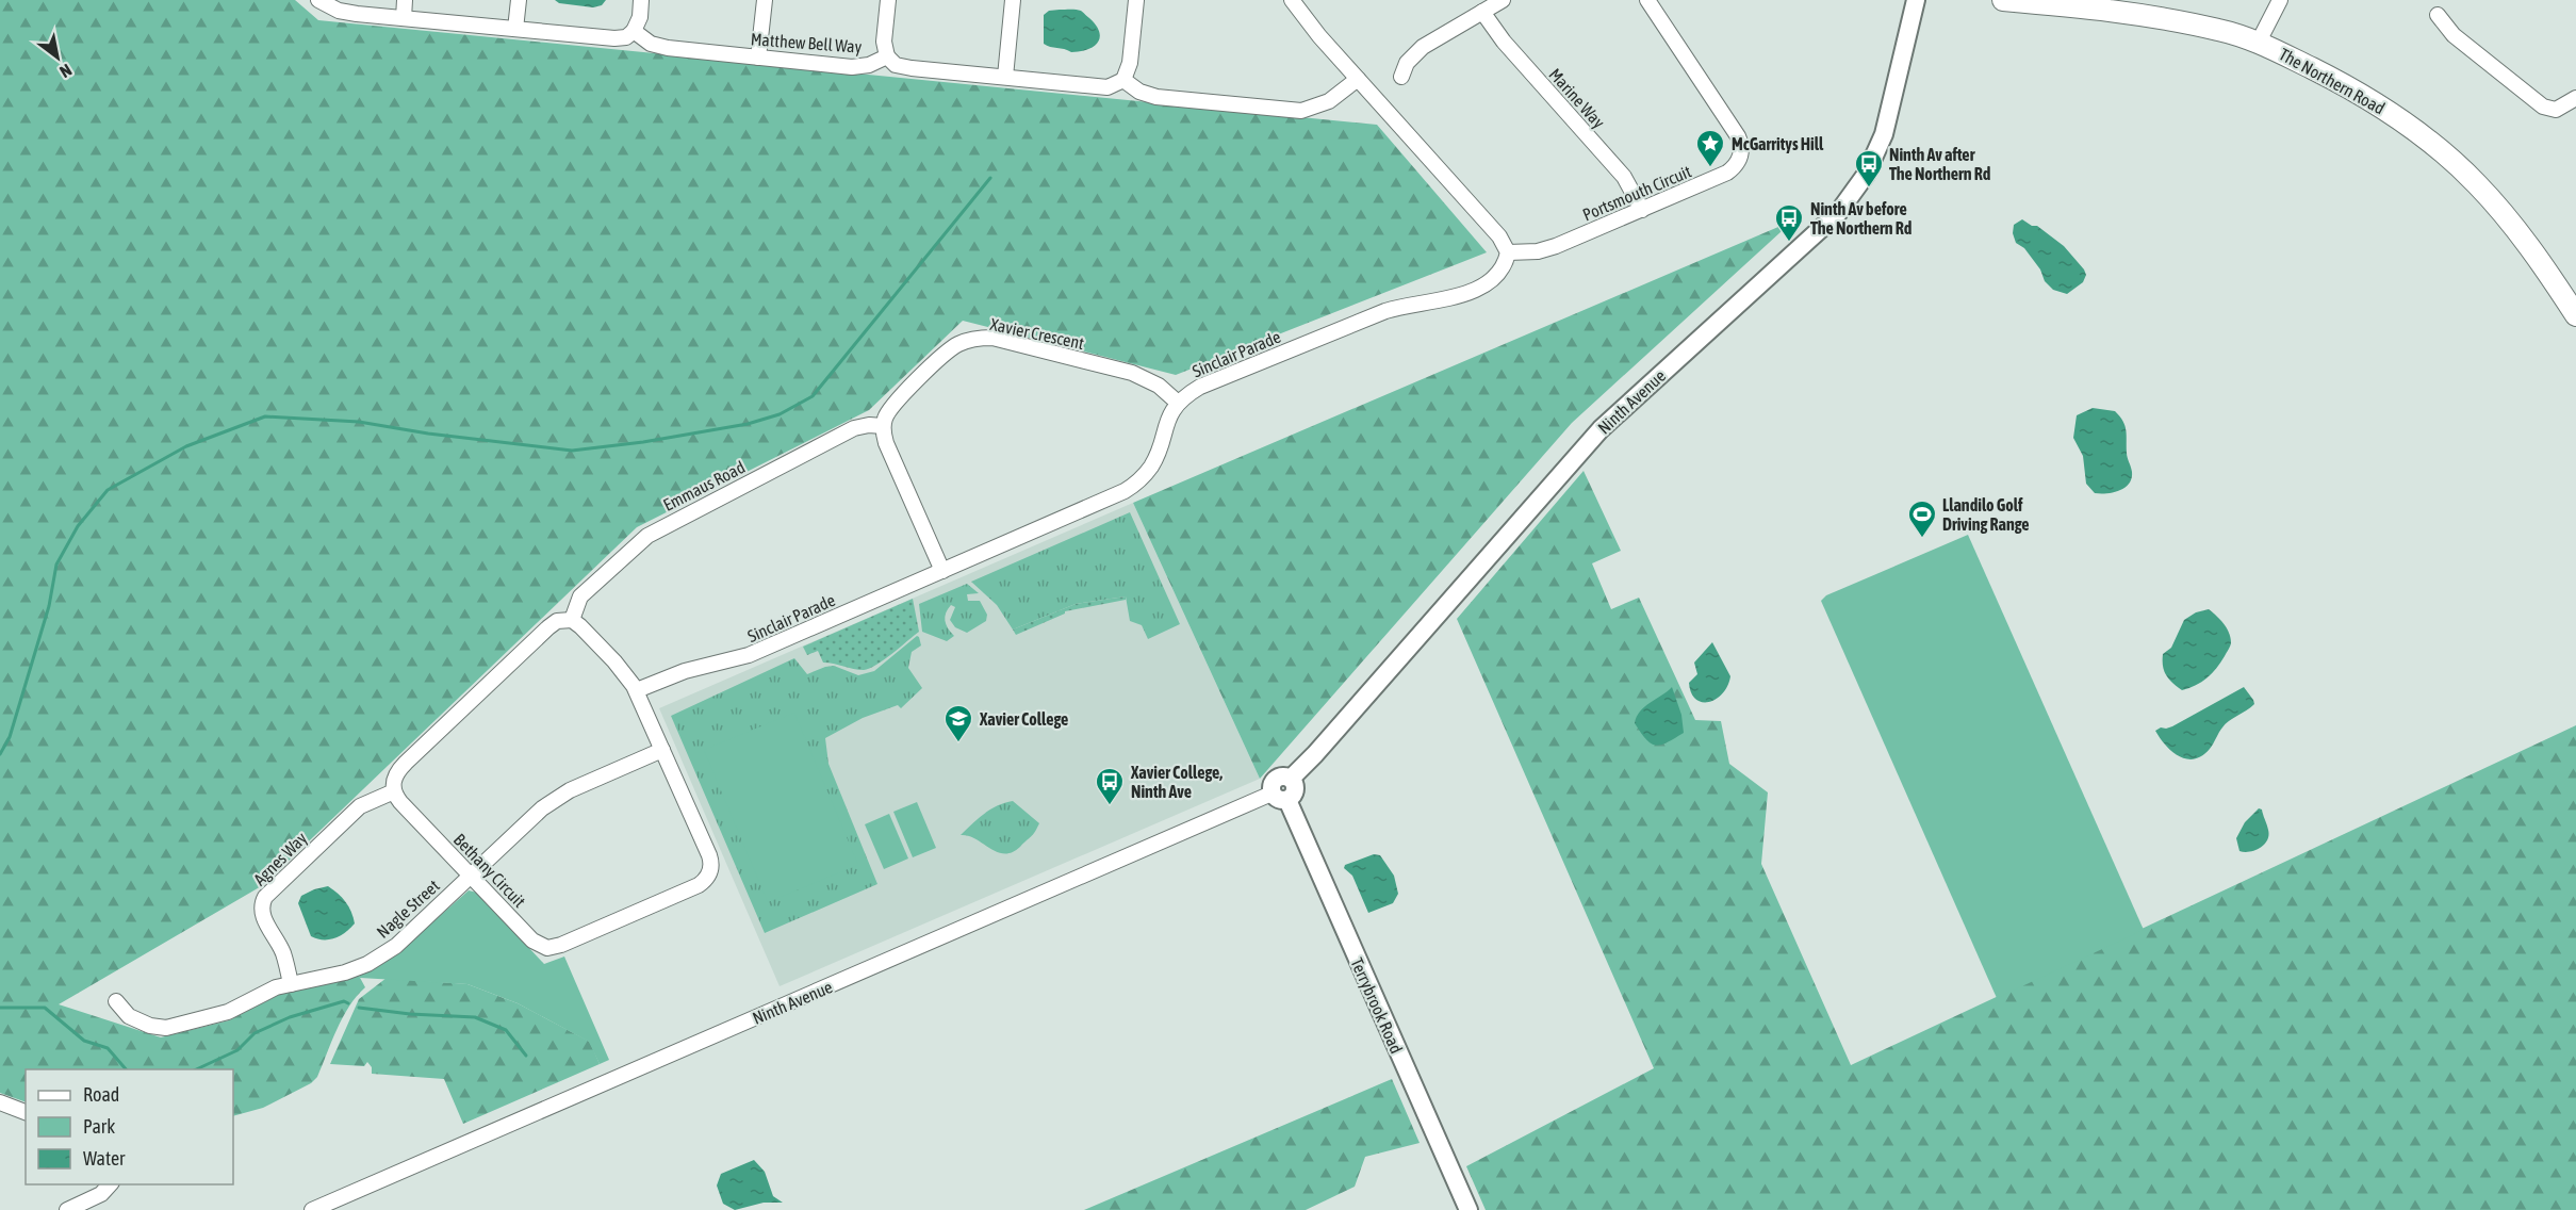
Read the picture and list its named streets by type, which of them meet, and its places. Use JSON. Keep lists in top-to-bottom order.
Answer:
{
  "streets": {
    "highway": ["The Northern Road"],
    "main road": ["Ninth Avenue", "Terrybrook Road"],
    "street": [
      "Matthew Bell Way",
      "Marine Way",
      "Portsmouth Circuit",
      "Xavier Crescent",
      "Sinclair Parade",
      "Emmaus Road",
      "Agnes Way",
      "Bethany Circuit",
      "Nagle Street"
    ]
  },
  "crossings": [
    ["Marine Way", "Portsmouth Circuit"],
    ["Portsmouth Circuit", "Sinclair Parade"],
    ["Xavier Crescent", "Sinclair Parade"],
    ["Xavier Crescent", "Emmaus Road"],
    ["Sinclair Parade", "Bethany Circuit"],
    ["Ninth Avenue", "Terrybrook Road"],
    ["Emmaus Road", "Bethany Circuit"],
    ["Agnes Way", "Bethany Circuit"],
    ["Agnes Way", "Nagle Street"],
    ["Bethany Circuit", "Nagle Street"]
  ],
  "places": {
    "place": ["McGarritys Hill"],
    "bus stop": ["Ninth Av after The Northern Rd", "Ninth Av before The Northern Rd", "Xavier College, Ninth Ave"],
    "sports": ["Llandilo Golf Driving Range"],
    "school or university": ["Xavier College"]
  },
  "legend": ["Road", "Park", "Water"],
  "north": "bottom right"
}
